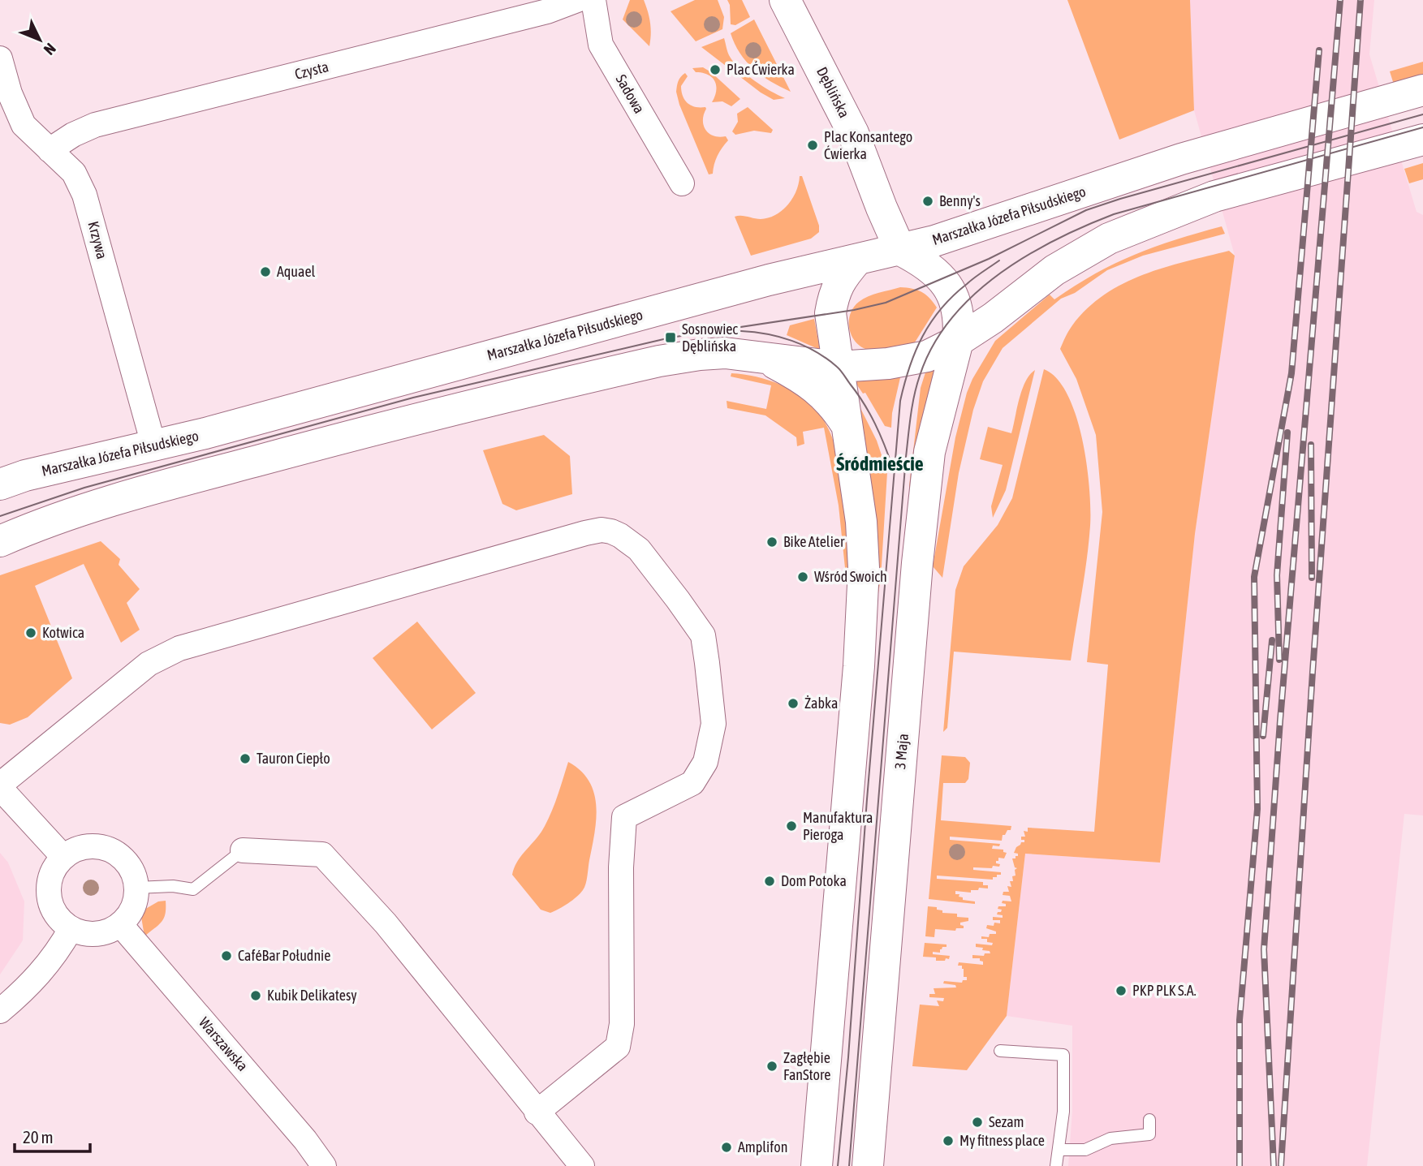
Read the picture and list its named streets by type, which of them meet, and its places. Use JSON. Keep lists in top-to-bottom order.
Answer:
{
  "streets": {
    "main road": ["Dęblińska", "Marszałka Józefa Piłsudskiego", "3 Maja"],
    "street": [
      "Czysta",
      "Sadowa",
      "Krzywa",
      "Warszawska"
    ]
  },
  "crossings": [
    ["Czysta", "Krzywa"],
    ["Dęblińska", "Marszałka Józefa Piłsudskiego"],
    ["Dęblińska", "3 Maja"],
    ["Marszałka Józefa Piłsudskiego", "Krzywa"],
    ["Marszałka Józefa Piłsudskiego", "3 Maja"]
  ],
  "districts": ["Śródmieście"],
  "places": {
    "other": [
      "Plac Ćwierka",
      "Plac Konsantego Ćwierka",
      "Benny's",
      "Aquael",
      "Bike Atelier",
      "Wśród Swoich",
      "Kotwica",
      "Żabka",
      "Tauron Ciepło",
      "Manufaktura Pieroga",
      "Dom Potoka",
      "CaféBar Południe",
      "PKP PLK S.A.",
      "Kubik Delikatesy",
      "Zagłębie FanStore",
      "Sezam",
      "My fitness place",
      "Amplifon"
    ],
    "transit": ["Sosnowiec Dęblińska"]
  },
  "scale_bar": "20 m",
  "north": "bottom right"
}
